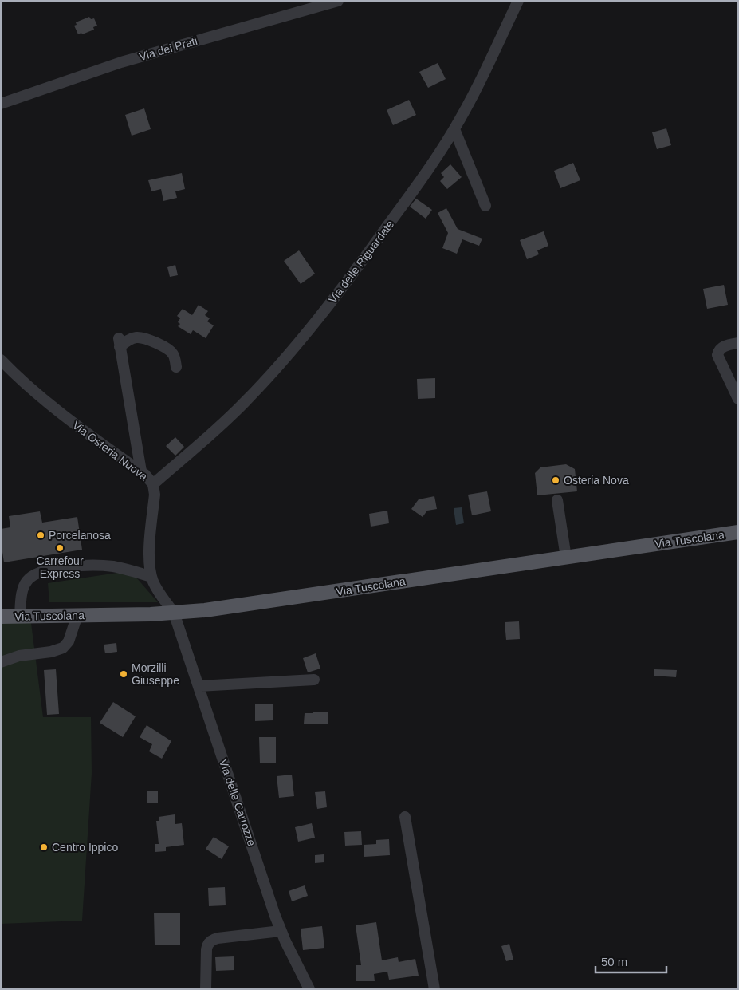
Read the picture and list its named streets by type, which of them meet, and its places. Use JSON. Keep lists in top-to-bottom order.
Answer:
{
  "streets": {
    "main road": ["Via Tuscolana"],
    "street": [
      "Via dei Prati",
      "Via delle Riguardate",
      "Via Osteria Nuova",
      "Via delle Carrozze"
    ]
  },
  "crossings": [
    ["Via delle Riguardate", "Via Osteria Nuova"],
    ["Via Osteria Nuova", "Via Tuscolana"],
    ["Via Osteria Nuova", "Via delle Carrozze"],
    ["Via Tuscolana", "Via delle Carrozze"]
  ],
  "places": [
    "Osteria Nova",
    "Porcelanosa",
    "Carrefour Express",
    "Morzilli Giuseppe",
    "Centro Ippico"
  ],
  "scale_bar": "50 m"
}
